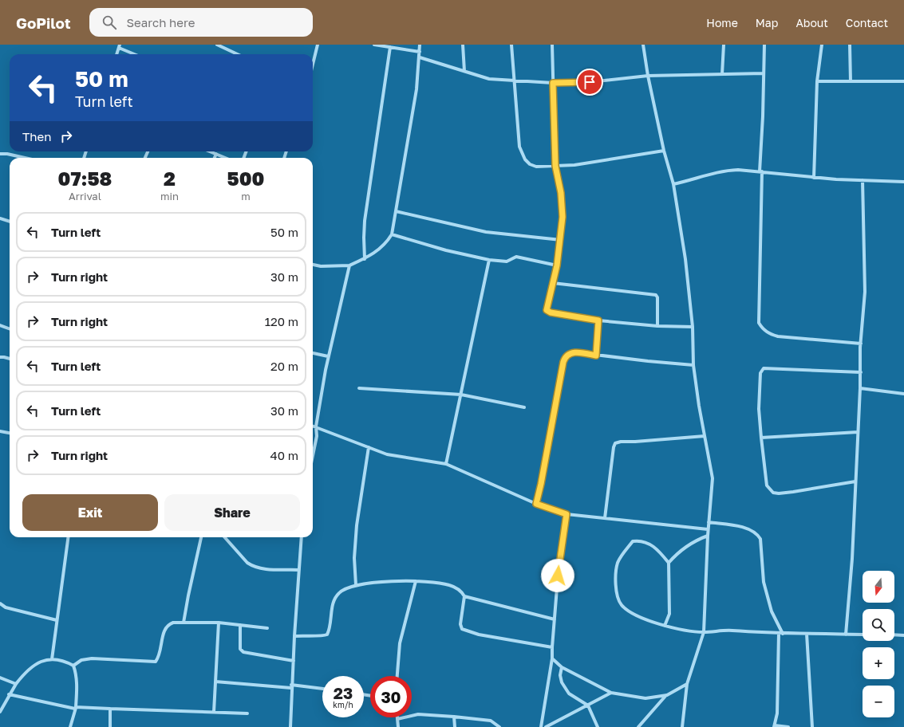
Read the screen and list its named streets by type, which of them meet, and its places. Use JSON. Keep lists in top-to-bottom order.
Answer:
{
  "north": "bottom",
  "page": {
    "header": "GoPilot",
    "search": "Search here",
    "nav": [
      "Home",
      "Map",
      "About",
      "Contact"
    ],
    "turn": ["50 m", "Turn left"],
    "then": "Then",
    "eta": [
      "07:58",
      "Arrival",
      "2",
      "min",
      "500",
      "m"
    ],
    "list": [
      {
        "name": "Turn left",
        "value": "50 m"
      },
      {
        "name": "Turn right",
        "value": "30 m"
      },
      {
        "name": "Turn right",
        "value": "120 m"
      },
      {
        "name": "Turn left",
        "value": "20 m"
      },
      {
        "name": "Turn left",
        "value": "30 m"
      },
      {
        "name": "Turn right",
        "value": "40 m"
      }
    ],
    "buttons": ["Exit", "Share"],
    "map_buttons": ["+", "−"],
    "speed": "23 km/h",
    "limit": "30"
  }
}
